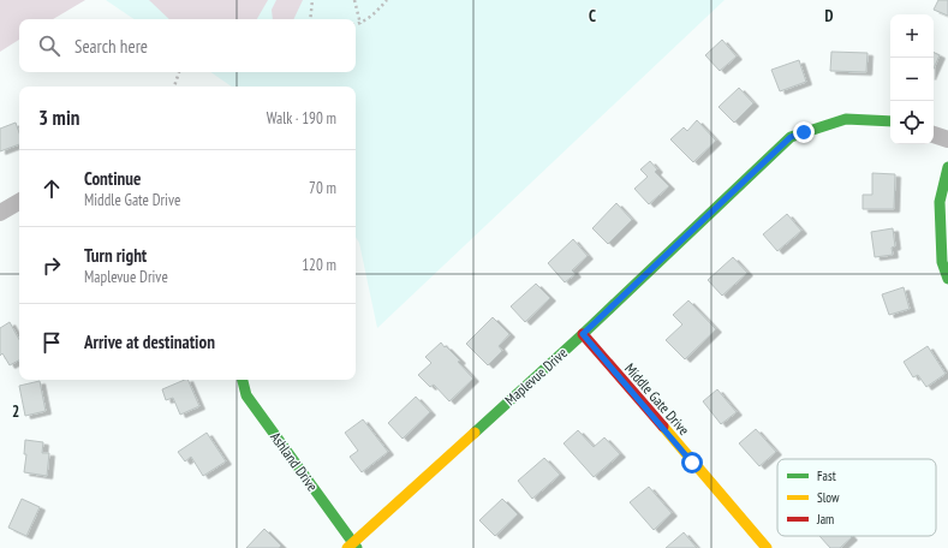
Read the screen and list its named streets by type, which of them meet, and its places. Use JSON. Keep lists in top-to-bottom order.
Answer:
{
  "streets": {
    "street": ["Maplevue Drive", "Middle Gate Drive", "Ashland Drive"]
  },
  "crossings": [
    ["Maplevue Drive", "Middle Gate Drive"],
    ["Maplevue Drive", "Ashland Drive"]
  ],
  "legend": ["Fast", "Slow", "Jam"],
  "page": {
    "map_buttons": ["+", "−"],
    "search": "Search here",
    "heading": ["3 min", "Walk · 190 m"],
    "list": [
      ["Continue", "Middle Gate Drive", "70 m"],
      ["Turn right", "Maplevue Drive", "120 m"],
      "Arrive at destination"
    ]
  },
  "grid": {
    "columns": ["C", "D"],
    "rows": ["2"]
  }
}
